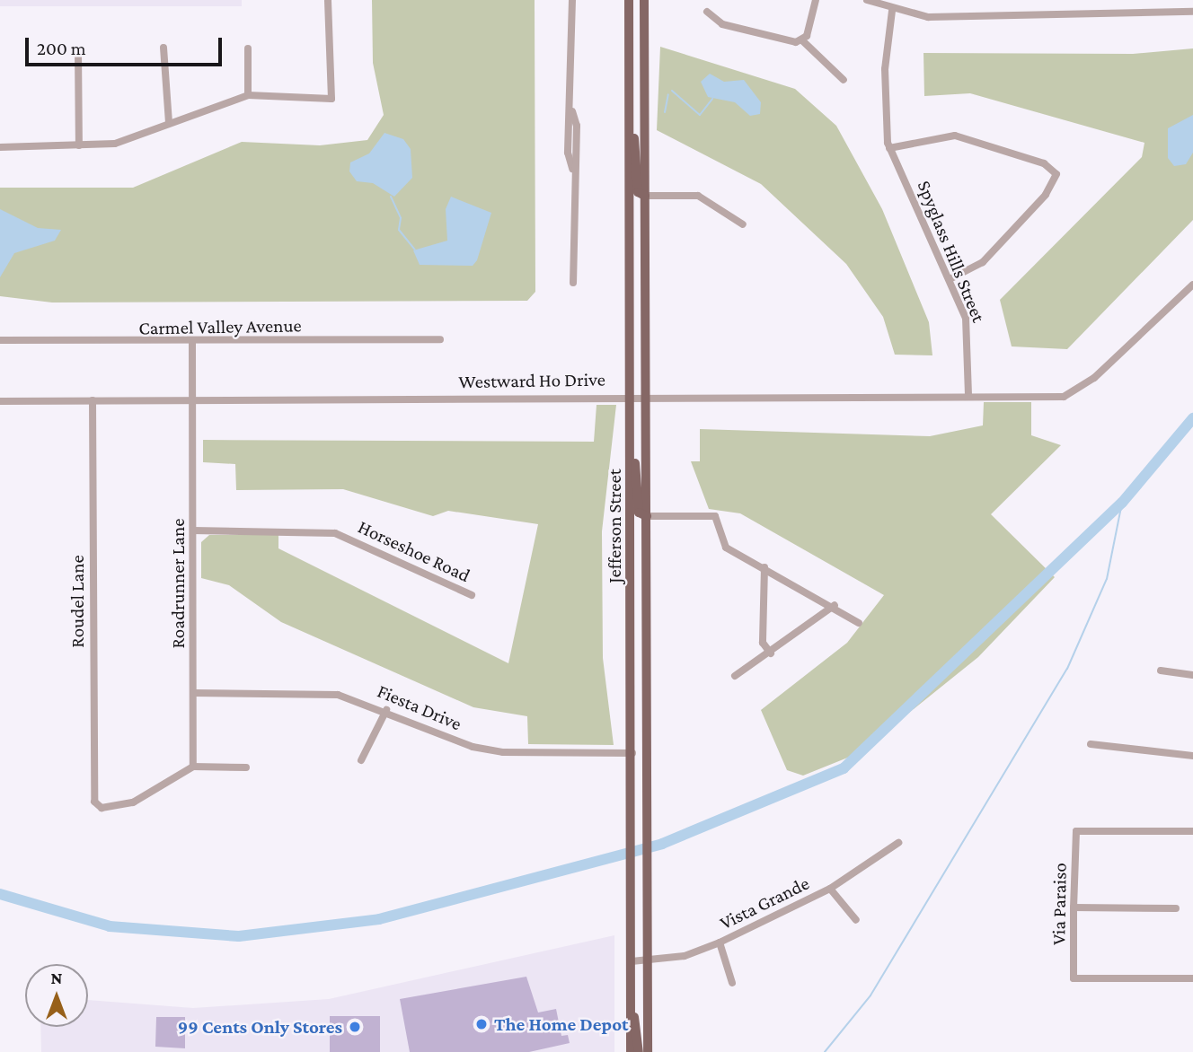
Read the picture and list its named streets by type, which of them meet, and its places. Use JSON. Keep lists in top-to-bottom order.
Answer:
{
  "streets": {
    "main road": ["Jefferson Street"],
    "street": [
      "Spyglass Hills Street",
      "Carmel Valley Avenue",
      "Westward Ho Drive",
      "Horseshoe Road",
      "Roadrunner Lane",
      "Roudel Lane",
      "Fiesta Drive",
      "Vista Grande",
      "Via Paraiso"
    ]
  },
  "crossings": [
    ["Spyglass Hills Street", "Westward Ho Drive"],
    ["Carmel Valley Avenue", "Roadrunner Lane"],
    ["Westward Ho Drive", "Jefferson Street"],
    ["Westward Ho Drive", "Roadrunner Lane"],
    ["Westward Ho Drive", "Roudel Lane"],
    ["Jefferson Street", "Fiesta Drive"],
    ["Jefferson Street", "Vista Grande"],
    ["Horseshoe Road", "Roadrunner Lane"],
    ["Roadrunner Lane", "Roudel Lane"],
    ["Roadrunner Lane", "Fiesta Drive"]
  ],
  "places": ["The Home Depot", "99 Cents Only Stores"],
  "scale_bar": "200 m",
  "north": "top"
}
